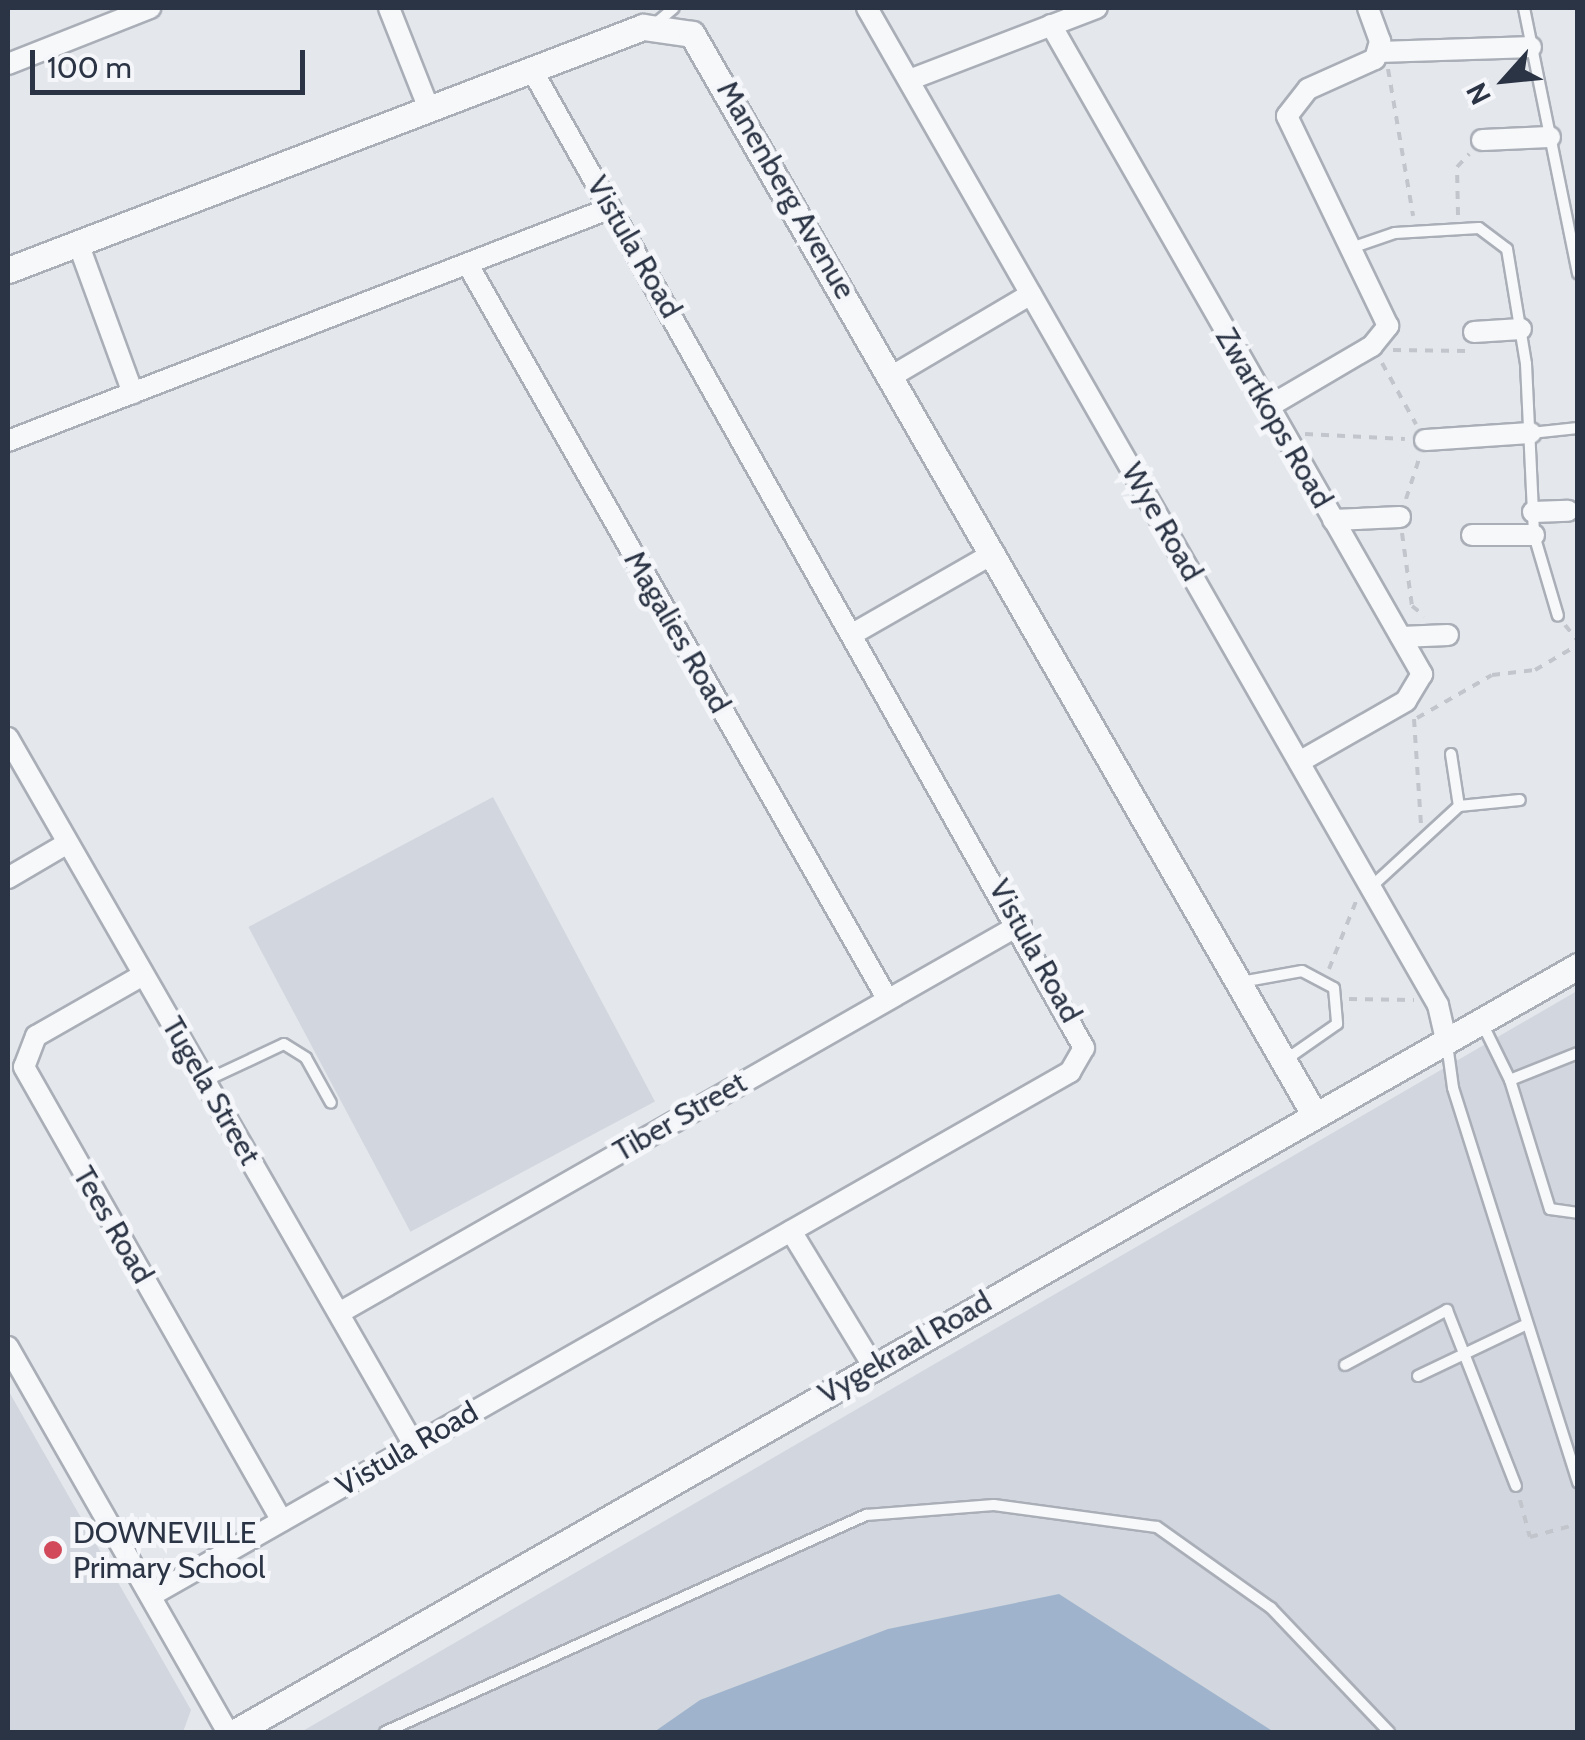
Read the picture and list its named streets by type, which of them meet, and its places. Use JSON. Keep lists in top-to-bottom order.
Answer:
{
  "streets": {
    "street": [
      "Manenberg Avenue",
      "Vistula Road",
      "Zwartkops Road",
      "Wye Road",
      "Magalies Road",
      "Tugela Street",
      "Tiber Street",
      "Tees Road",
      "Vygekraal Road"
    ]
  },
  "crossings": [
    ["Manenberg Avenue", "Vistula Road"],
    ["Manenberg Avenue", "Vygekraal Road"],
    ["Vistula Road", "Tugela Street"],
    ["Vistula Road", "Tiber Street"],
    ["Vistula Road", "Tees Road"],
    ["Wye Road", "Vygekraal Road"],
    ["Magalies Road", "Tiber Street"],
    ["Tugela Street", "Tiber Street"],
    ["Tugela Street", "Tees Road"]
  ],
  "places": ["DOWNEVILLE Primary School"],
  "scale_bar": "100 m",
  "north": "bottom left"
}
